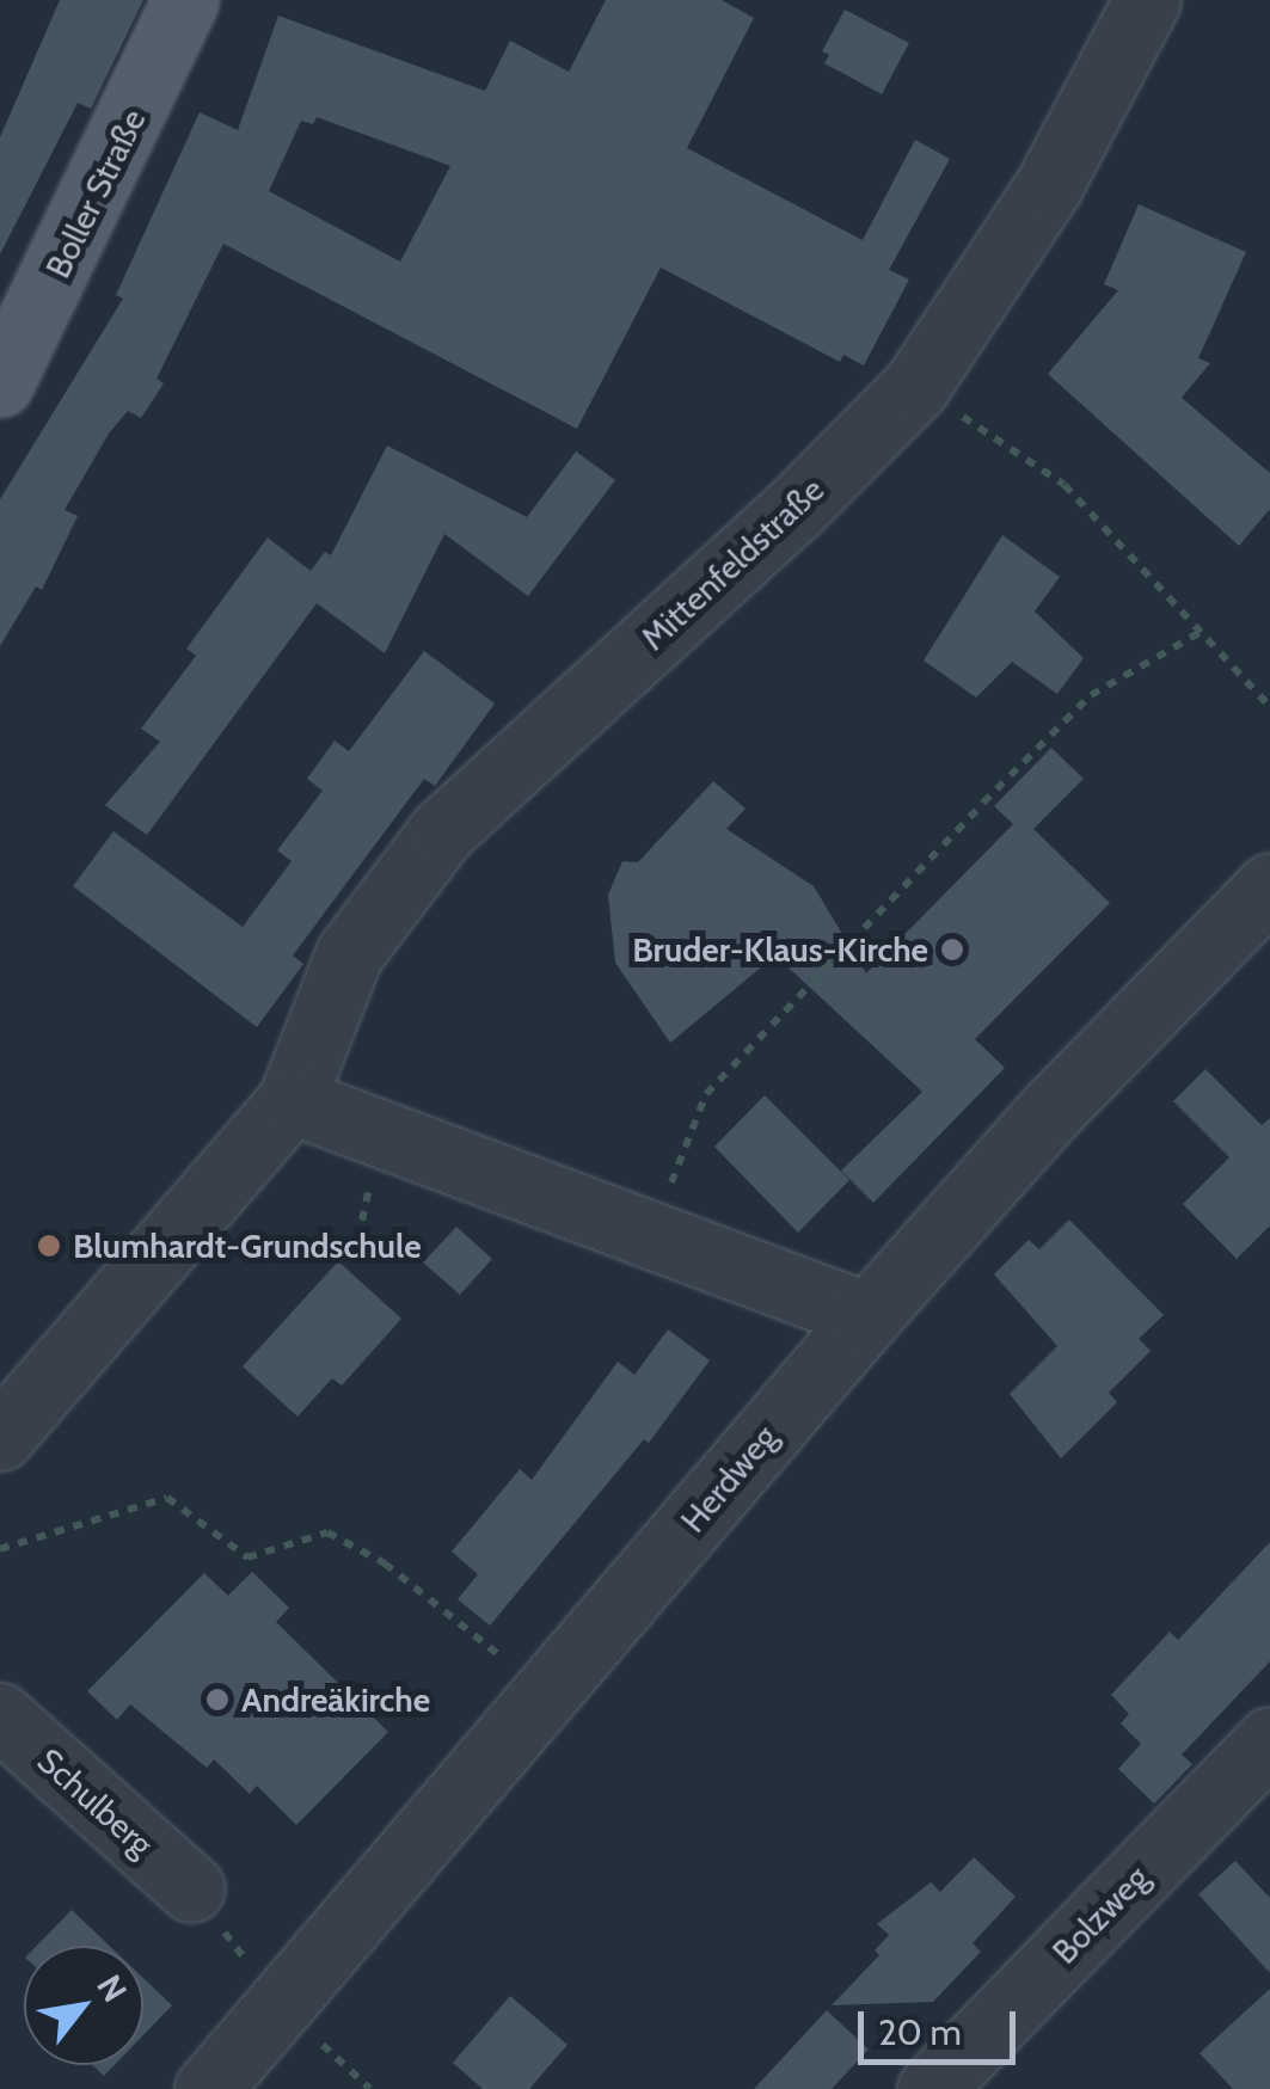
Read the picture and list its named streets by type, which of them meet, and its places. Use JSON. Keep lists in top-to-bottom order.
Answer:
{
  "streets": {
    "main road": ["Boller Straße"],
    "street": [
      "Mittenfeldstraße",
      "Herdweg",
      "Schulberg",
      "Bolzweg"
    ]
  },
  "places": ["Bruder-Klaus-Kirche", "Blumhardt-Grundschule", "Andreäkirche"],
  "scale_bar": "20 m",
  "north": "top right"
}
